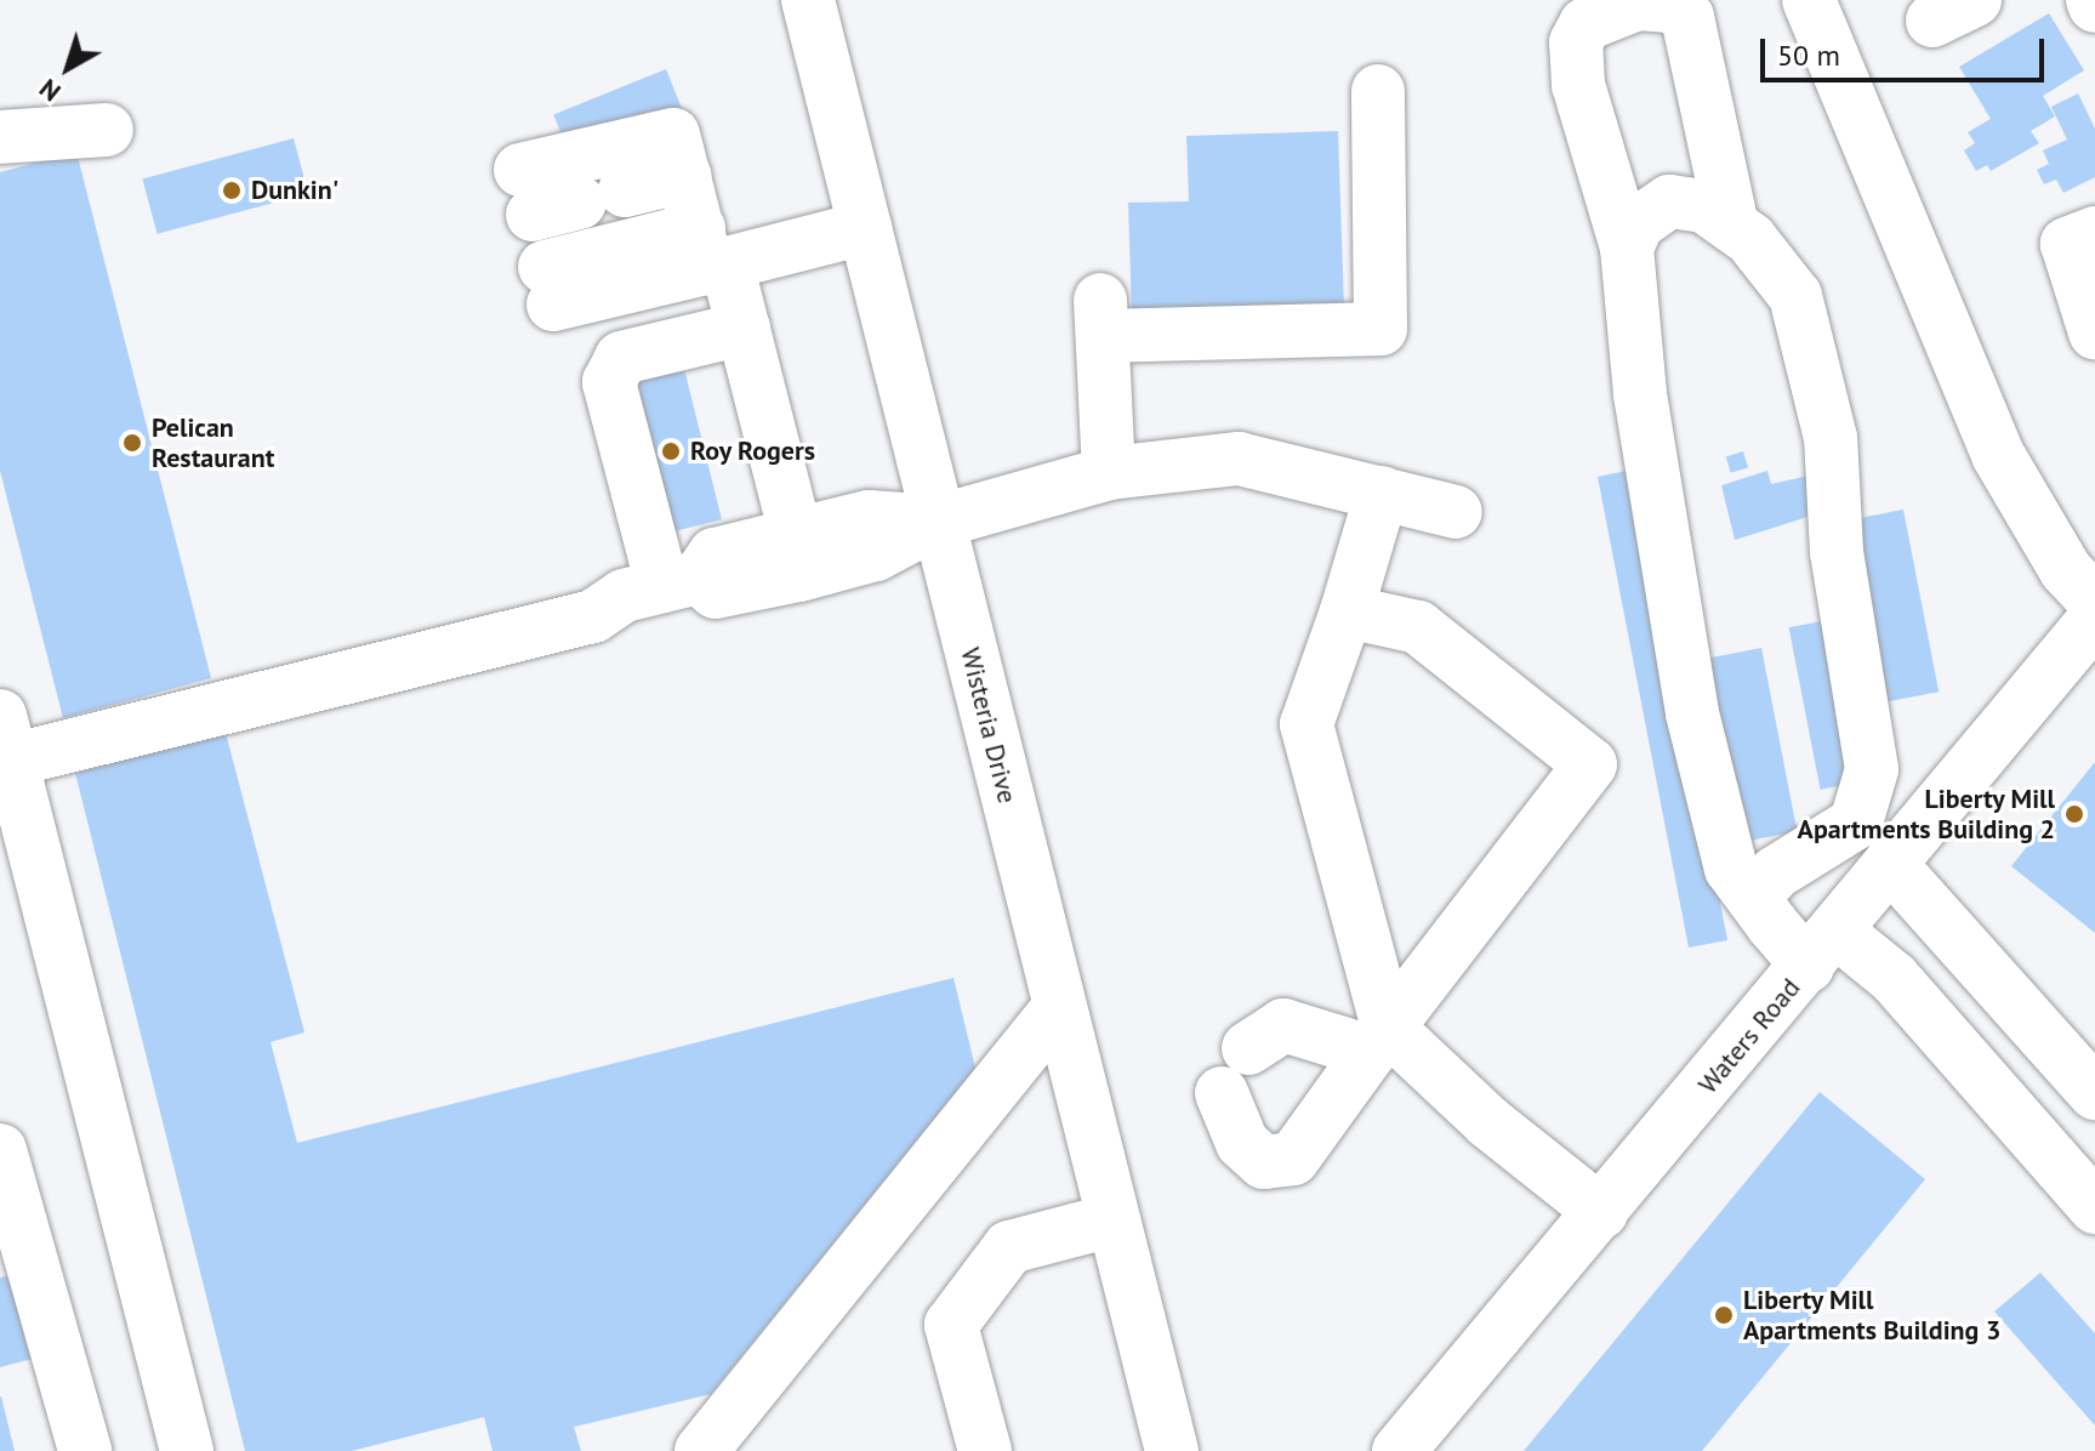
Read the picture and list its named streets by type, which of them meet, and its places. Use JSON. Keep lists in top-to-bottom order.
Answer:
{
  "streets": {
    "street": ["Wisteria Drive", "Waters Road"]
  },
  "places": [
    "Dunkin'",
    "Pelican Restaurant",
    "Roy Rogers",
    "Liberty Mill Apartments Building 2",
    "Liberty Mill Apartments Building 3"
  ],
  "scale_bar": "50 m",
  "north": "bottom left"
}
